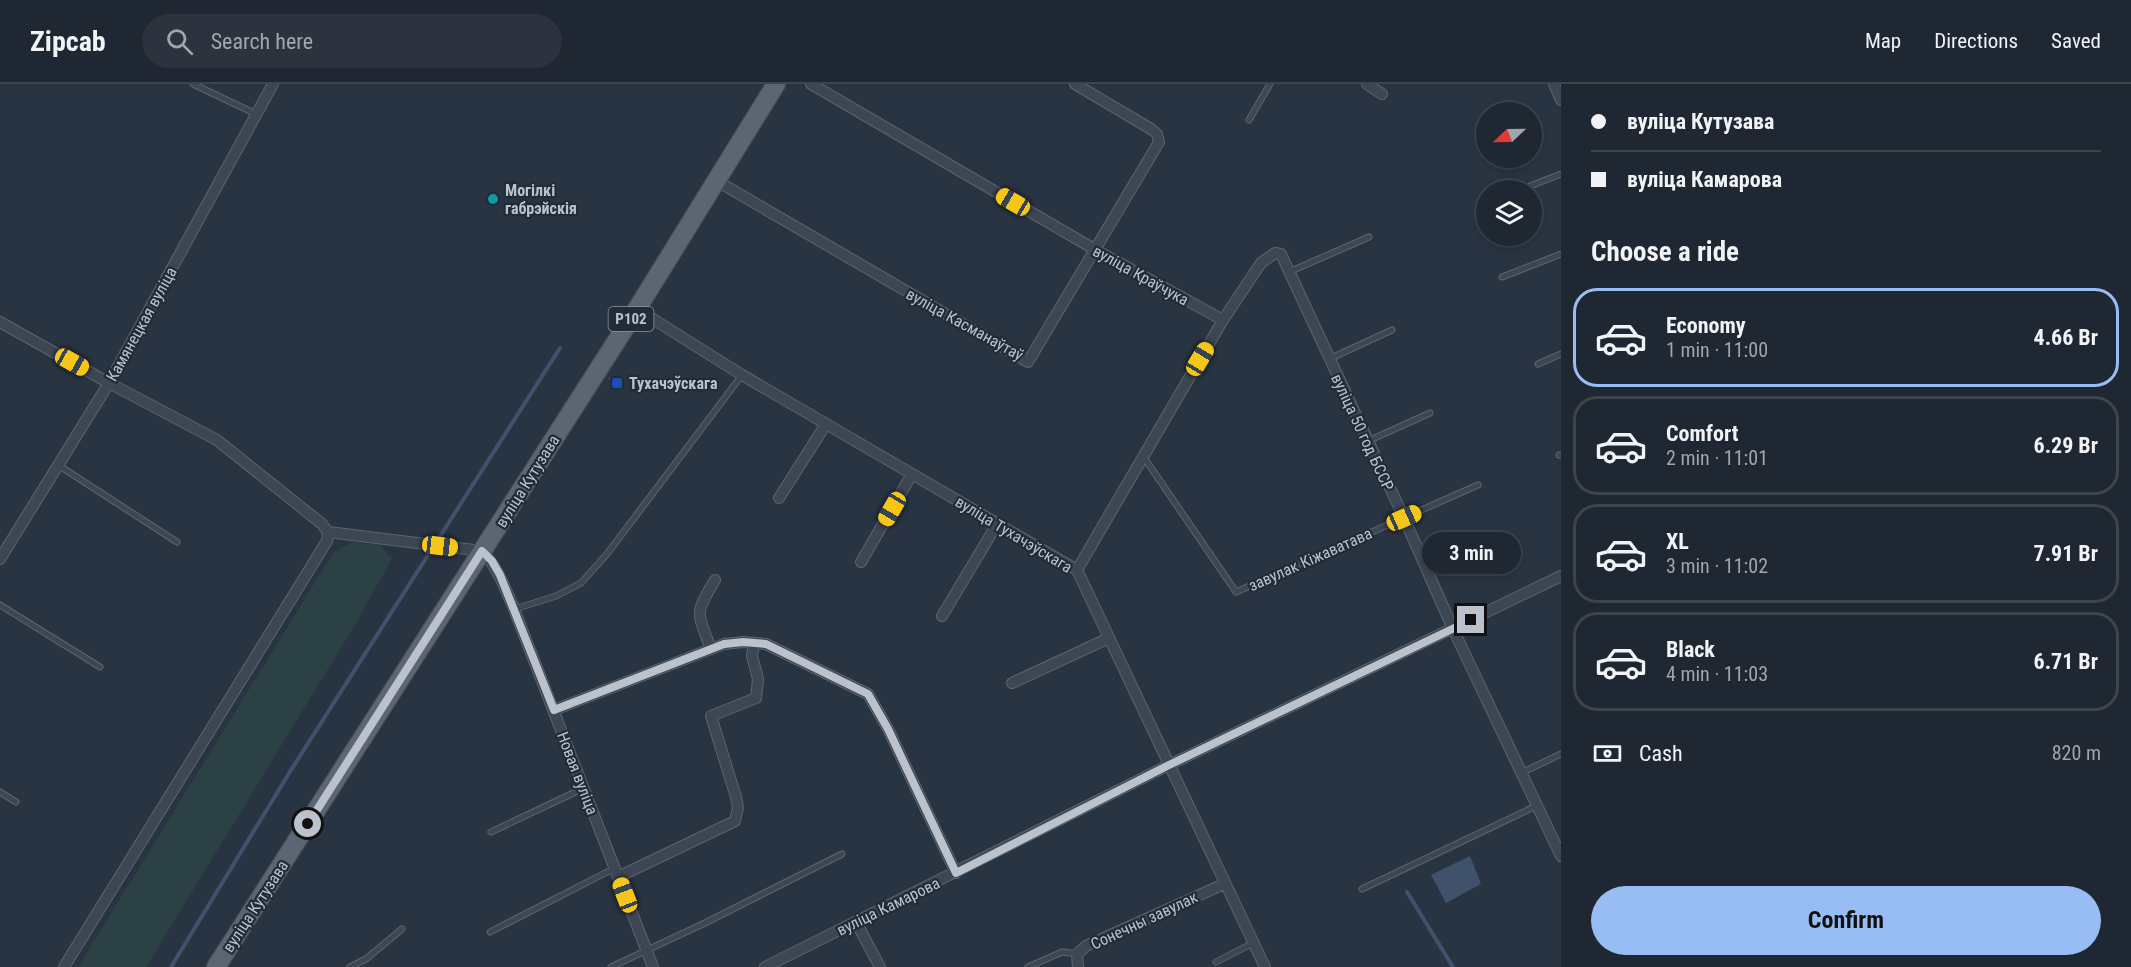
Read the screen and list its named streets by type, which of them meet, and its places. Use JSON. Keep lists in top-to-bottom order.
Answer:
{
  "streets": {
    "main road": ["Р102", "вуліца Кутузава"],
    "street": [
      "вуліца Краўчука",
      "Камянецкая вуліца",
      "вуліца Касманаўтаў",
      "вуліца 50 год БССР",
      "вуліца Тухачэўскага",
      "Новая вуліца",
      "вуліца Камарова",
      "Сонечны завулак"
    ],
    "lane": ["завулак Кіжаватава"]
  },
  "crossings": [
    ["вуліца Краўчука", "вуліца Касманаўтаў"],
    ["вуліца Краўчука", "вуліца 50 год БССР"],
    ["вуліца Касманаўтаў", "вуліца Кутузава"],
    ["вуліца 50 год БССР", "завулак Кіжаватава"],
    ["вуліца 50 год БССР", "вуліца Камарова"],
    ["вуліца Кутузава", "вуліца Тухачэўскага"],
    ["вуліца Кутузава", "Новая вуліца"],
    ["вуліца Тухачэўскага", "вуліца Камарова"],
    ["вуліца Тухачэўскага", "Сонечны завулак"]
  ],
  "places": {
    "other": ["Могілкі габрэйскія"],
    "transit": ["Тухачэўскага"]
  },
  "north": "left",
  "page": {
    "header": "Zipcab",
    "search": "Search here",
    "nav": ["Map", "Directions", "Saved"],
    "banner": ["вуліца Кутузава", "вуліца Камарова"],
    "heading": "Choose a ride",
    "list": [
      {
        "name": "Economy",
        "note": "1 min · 11:00",
        "value": "4.66 Br"
      },
      {
        "name": "Comfort",
        "note": "2 min · 11:01",
        "value": "6.29 Br"
      },
      {
        "name": "XL",
        "note": "3 min · 11:02",
        "value": "7.91 Br"
      },
      {
        "name": "Black",
        "note": "4 min · 11:03",
        "value": "6.71 Br"
      }
    ],
    "bubble": "3 min",
    "pay": ["Cash", "820 m"],
    "buttons": "Confirm"
  }
}
